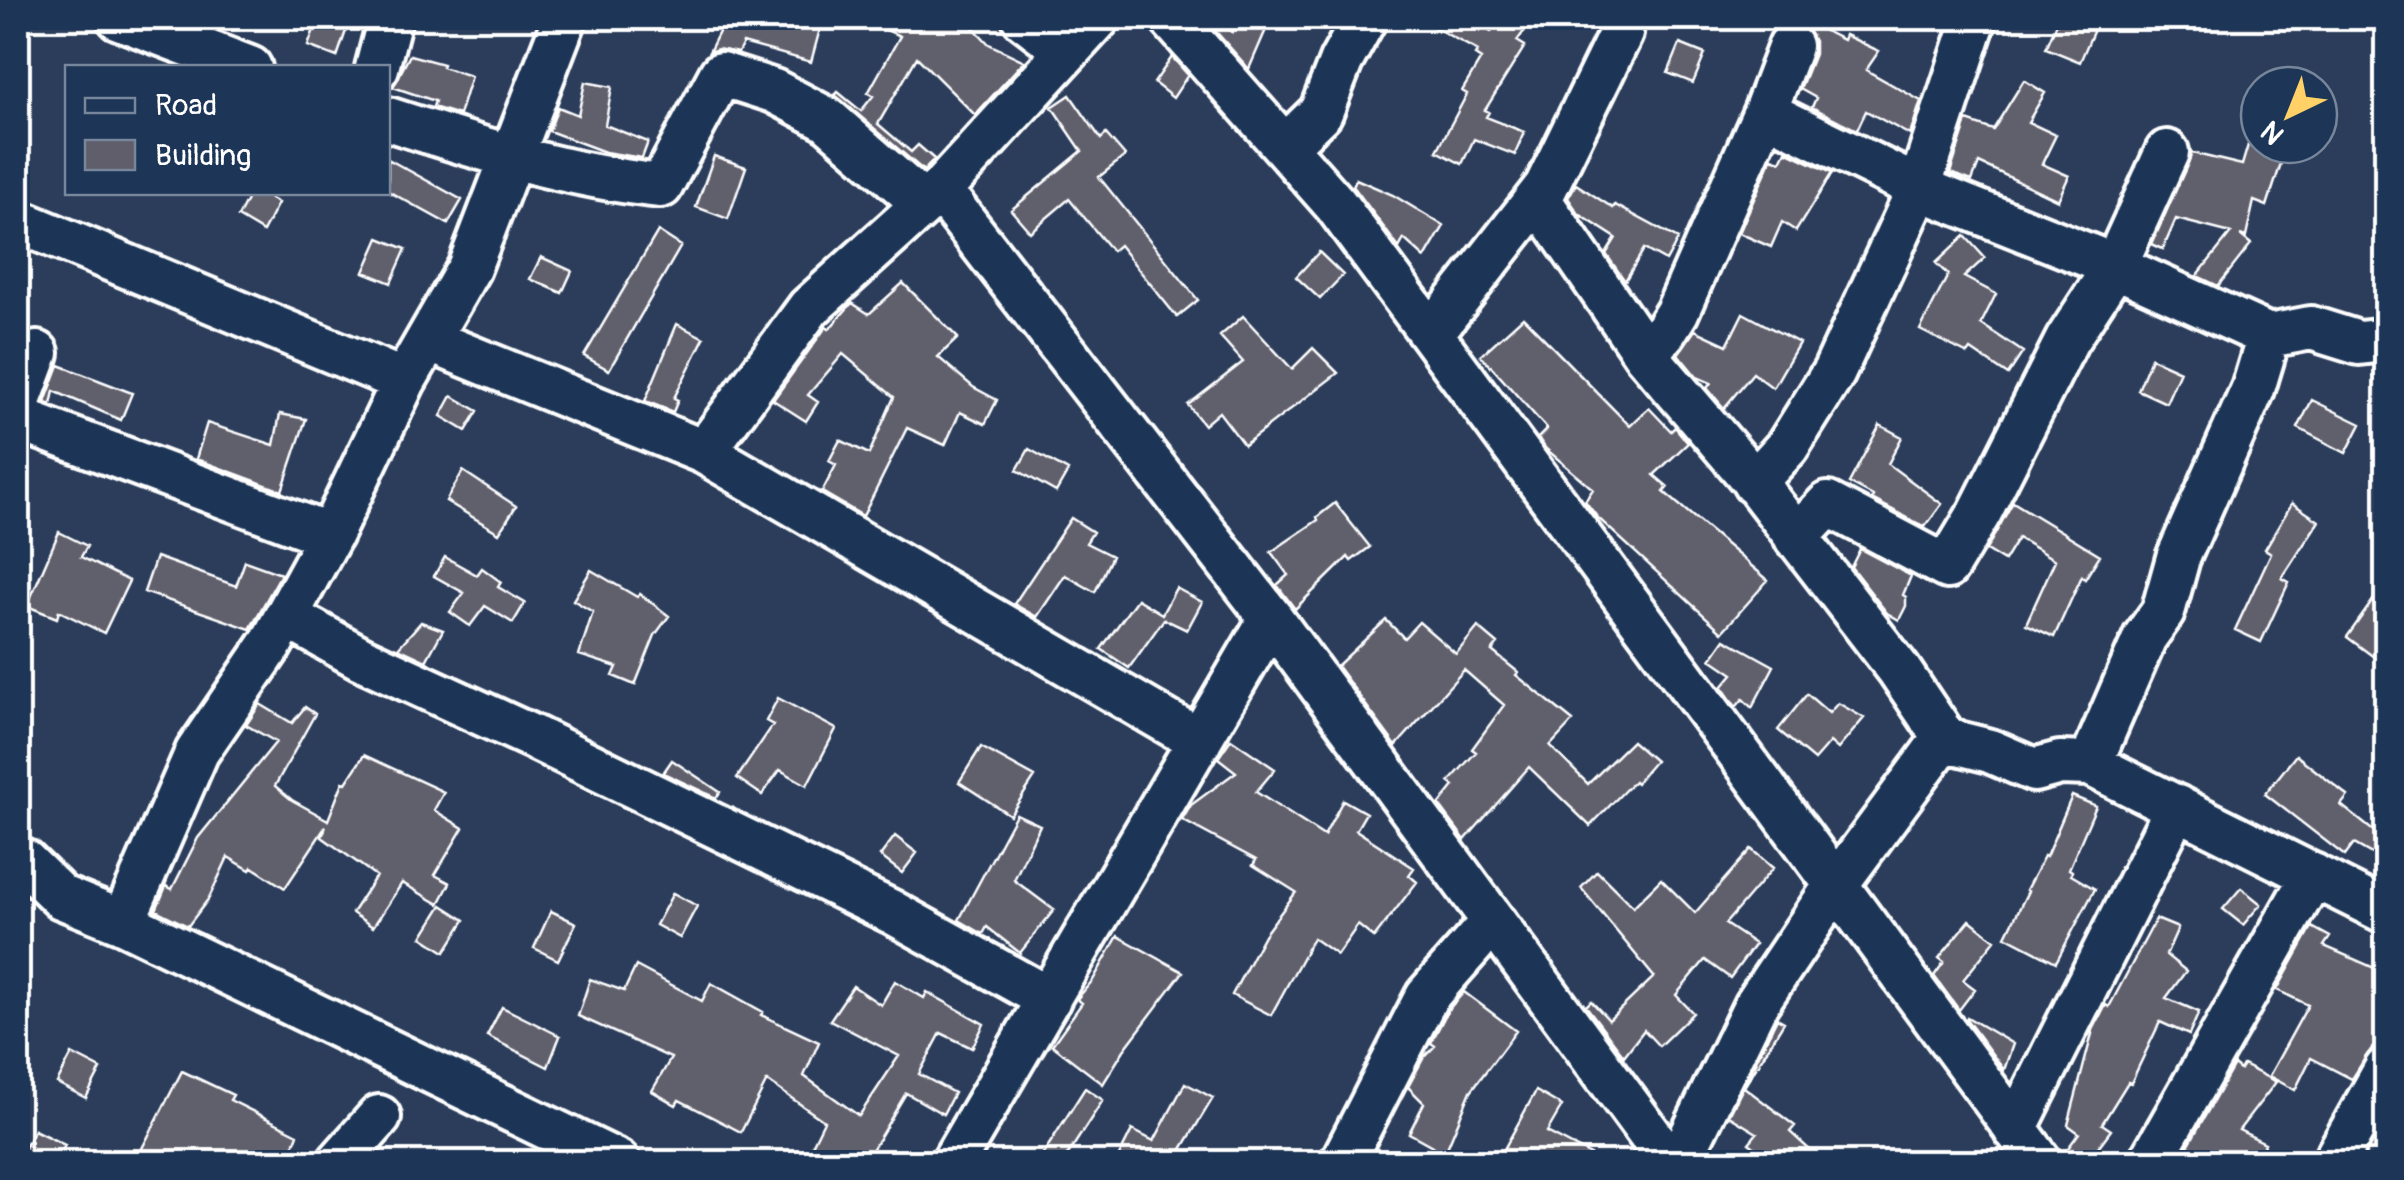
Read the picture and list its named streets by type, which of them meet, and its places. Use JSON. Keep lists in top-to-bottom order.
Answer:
{
  "legend": ["Road", "Building"],
  "north": "bottom left"
}
